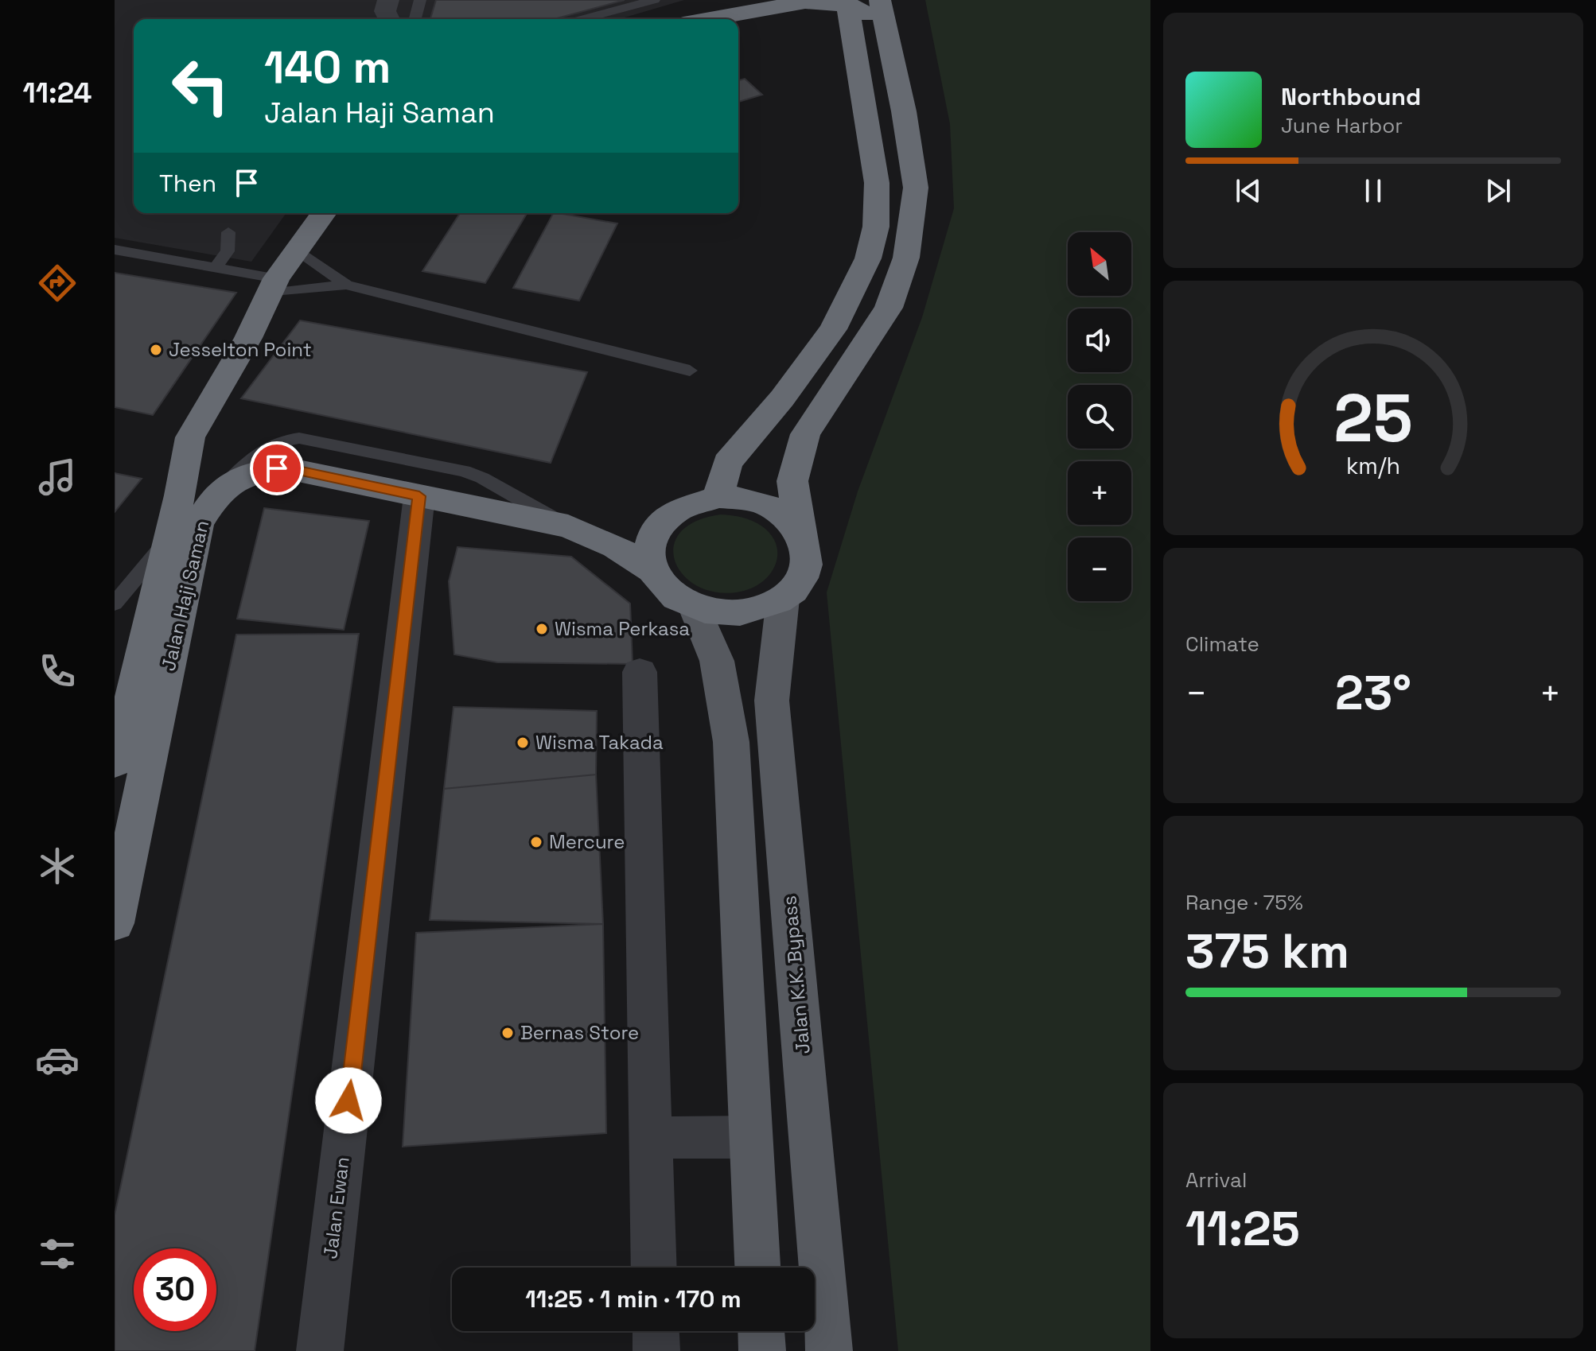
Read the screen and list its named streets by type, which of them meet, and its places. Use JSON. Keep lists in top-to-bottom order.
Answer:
{
  "streets": {
    "highway": ["Jalan Haji Saman"],
    "main road": ["Jalan K.K. Bypass"],
    "street": ["Jalan Ewan"]
  },
  "places": [
    "Jesselton Point",
    "Wisma Perkasa",
    "Wisma Takada",
    "Mercure",
    "Bernas Store"
  ],
  "north": "top left",
  "page": {
    "tabs": "11:24",
    "turn": ["140 m", "Jalan Haji Saman"],
    "song": ["Northbound", "June Harbor"],
    "then": "Then",
    "map_buttons": ["+", "−"],
    "tile": [
      "Climate",
      ["Range · 75%", "375 km"],
      ["Arrival", "11:25"]
    ],
    "heat": ["−", "23°", "+"],
    "limit": "30",
    "trip": "11:25 · 1 min · 170 m",
    "gauge": ["25", "km/h"]
  }
}
